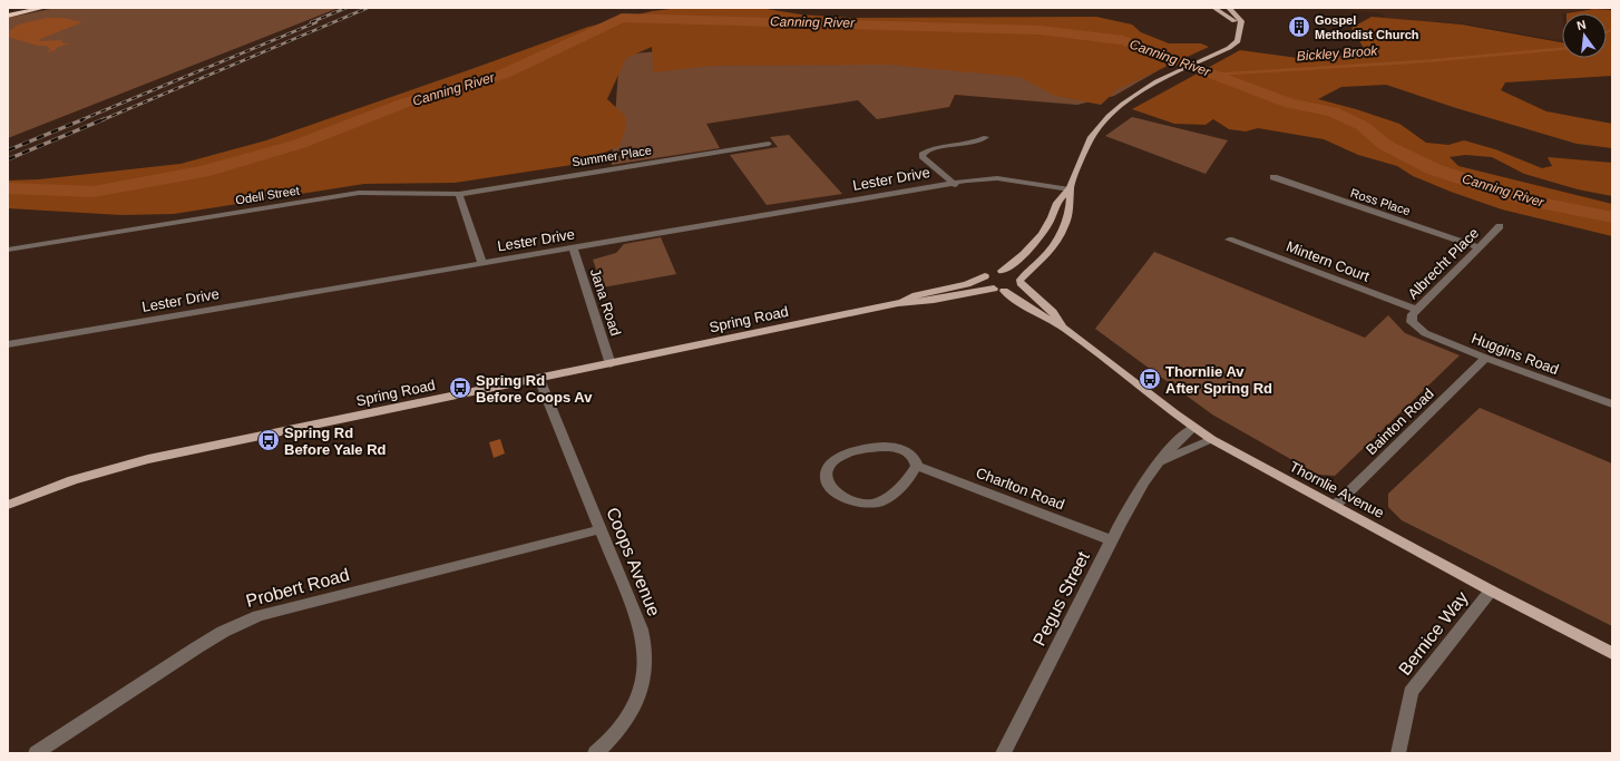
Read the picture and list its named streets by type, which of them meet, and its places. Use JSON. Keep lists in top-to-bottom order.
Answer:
{
  "streets": {
    "main road": ["Spring Road", "Thornlie Avenue"],
    "street": [
      "Summer Place",
      "Lester Drive",
      "Odell Street",
      "Ross Place",
      "Mintern Court",
      "Albrecht Place",
      "Jana Road",
      "Huggins Road",
      "Bainton Road",
      "Charlton Road",
      "Coops Avenue",
      "Probert Road",
      "Pegus Street",
      "Bernice Way"
    ]
  },
  "crossings": [
    ["Summer Place", "Odell Street"],
    ["Lester Drive", "Jana Road"],
    ["Lester Drive", "Spring Road"],
    ["Ross Place", "Albrecht Place"],
    ["Mintern Court", "Albrecht Place"],
    ["Albrecht Place", "Huggins Road"],
    ["Jana Road", "Spring Road"],
    ["Spring Road", "Thornlie Avenue"],
    ["Spring Road", "Coops Avenue"],
    ["Huggins Road", "Bainton Road"],
    ["Bainton Road", "Thornlie Avenue"],
    ["Charlton Road", "Pegus Street"],
    ["Thornlie Avenue", "Pegus Street"],
    ["Thornlie Avenue", "Bernice Way"],
    ["Coops Avenue", "Probert Road"]
  ],
  "water": ["Canning River", "Bickley Brook"],
  "places": {
    "building": ["Gospel Methodist Church"],
    "bus stop": ["Thornlie Av After Spring Rd", "Spring Rd Before Coops Av", "Spring Rd Before Yale Rd"]
  },
  "north": "top"
}
